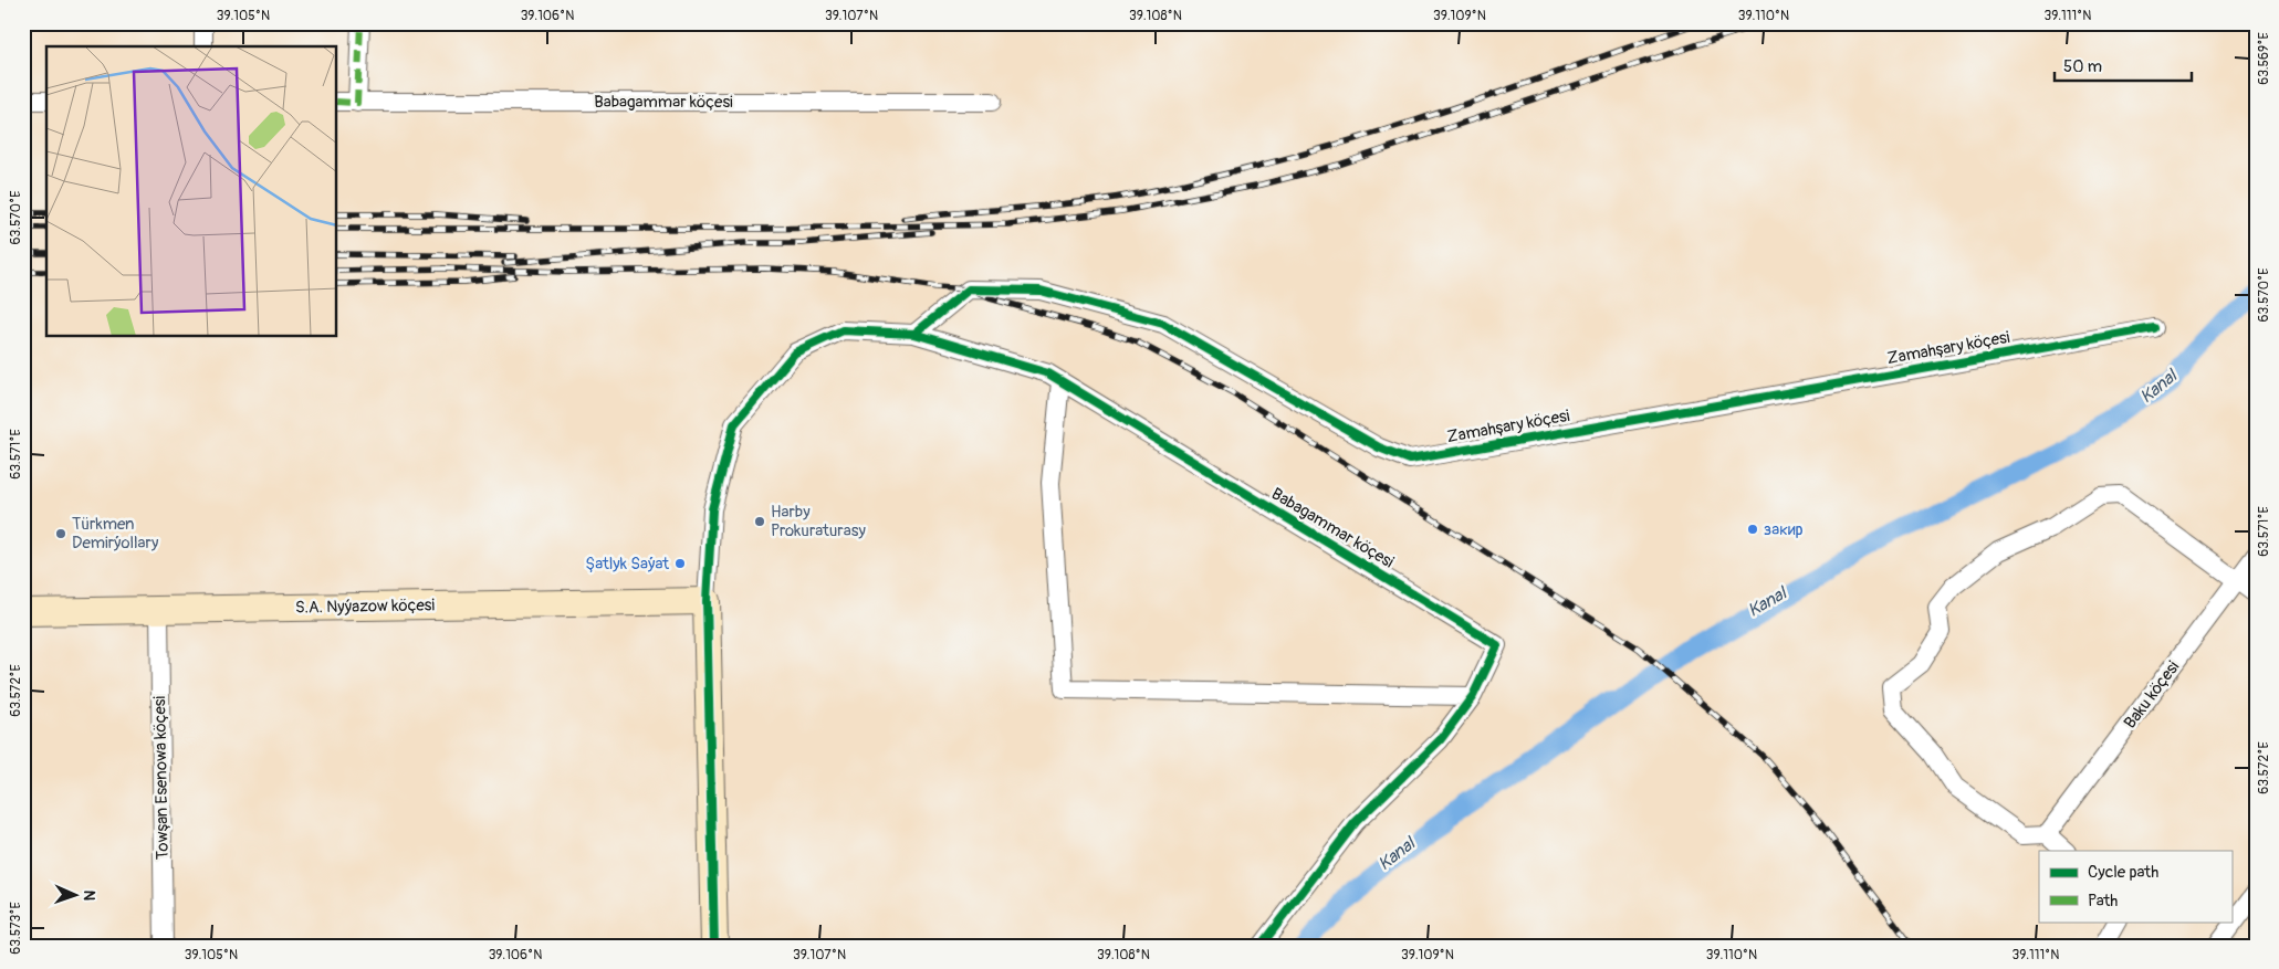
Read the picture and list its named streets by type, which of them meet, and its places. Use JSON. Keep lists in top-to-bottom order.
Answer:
{
  "streets": {
    "street": [
      "Babagammar köçesi",
      "Zamahşary köçesi",
      "S.A. Nyýazow köçesi",
      "Baku köçesi",
      "Towşan Esenowa köçesi"
    ]
  },
  "crossings": [
    ["Babagammar köçesi", "Zamahşary köçesi"],
    ["Babagammar köçesi", "S.A. Nyýazow köçesi"],
    ["S.A. Nyýazow köçesi", "Towşan Esenowa köçesi"]
  ],
  "water": ["Kanal"],
  "places": [
    "Harby Prokuraturasy",
    "закир",
    "Türkmen Demirýollary",
    "Şatlyk Saýat"
  ],
  "legend": ["Cycle path", "Path"],
  "scale_bar": "50 m",
  "north": "right",
  "coordinates": [
    "39.105°N",
    "39.106°N",
    "39.107°N",
    "39.108°N",
    "39.109°N",
    "39.110°N",
    "39.111°N",
    "63.569°E",
    "63.570°E",
    "63.571°E",
    "63.572°E",
    "63.573°E"
  ]
}
